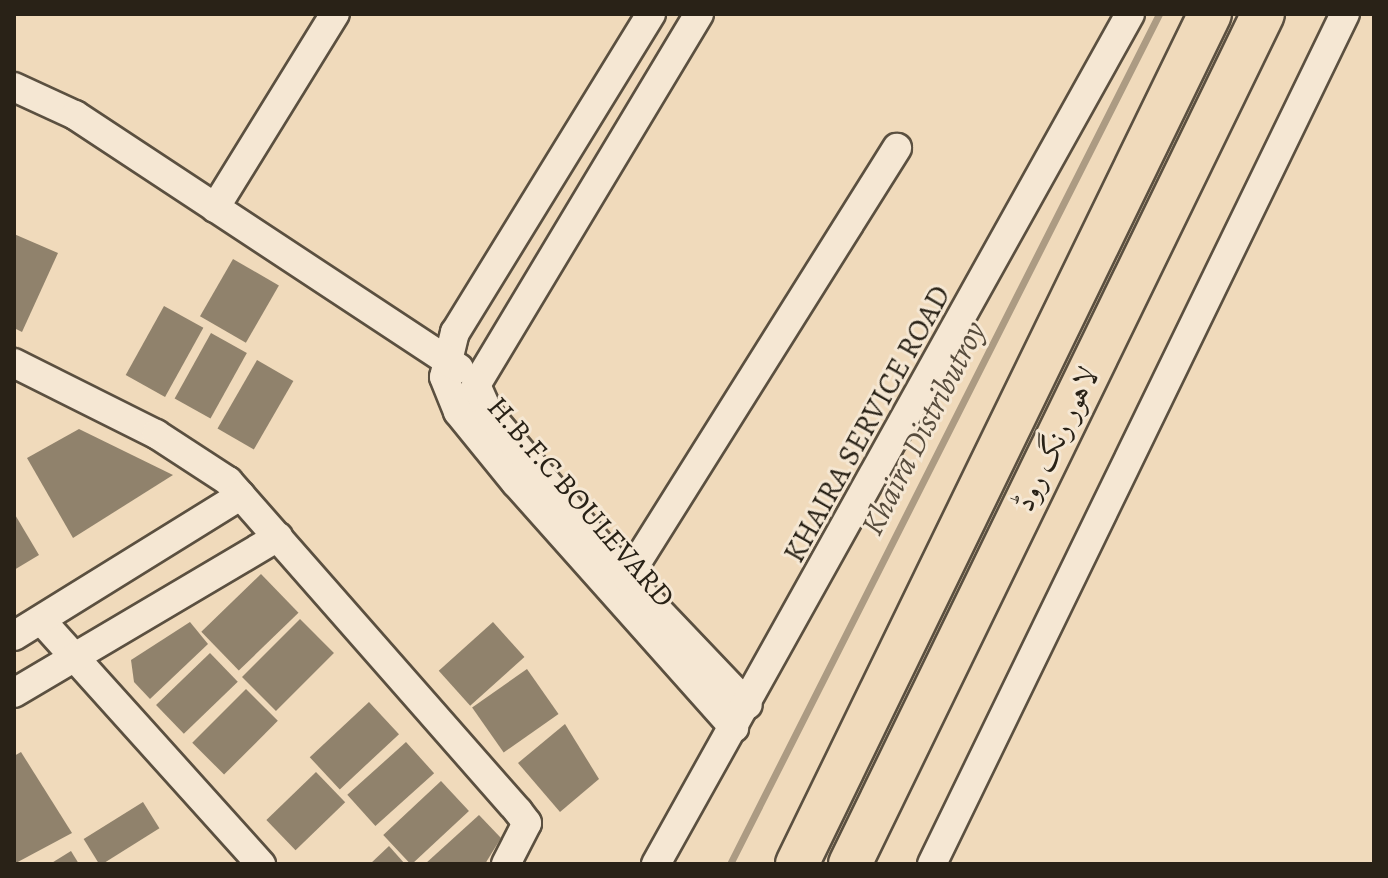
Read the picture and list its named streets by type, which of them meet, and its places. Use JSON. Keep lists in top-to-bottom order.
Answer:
{
  "streets": {
    "highway": ["لاہور رنگ روڈ"],
    "street": ["KHAIRA SERVICE ROAD", "H.B.F.C BOULEVARD"]
  },
  "crossings": [
    ["KHAIRA SERVICE ROAD", "H.B.F.C BOULEVARD"]
  ],
  "water": ["Khaira Distributroy"]
}
